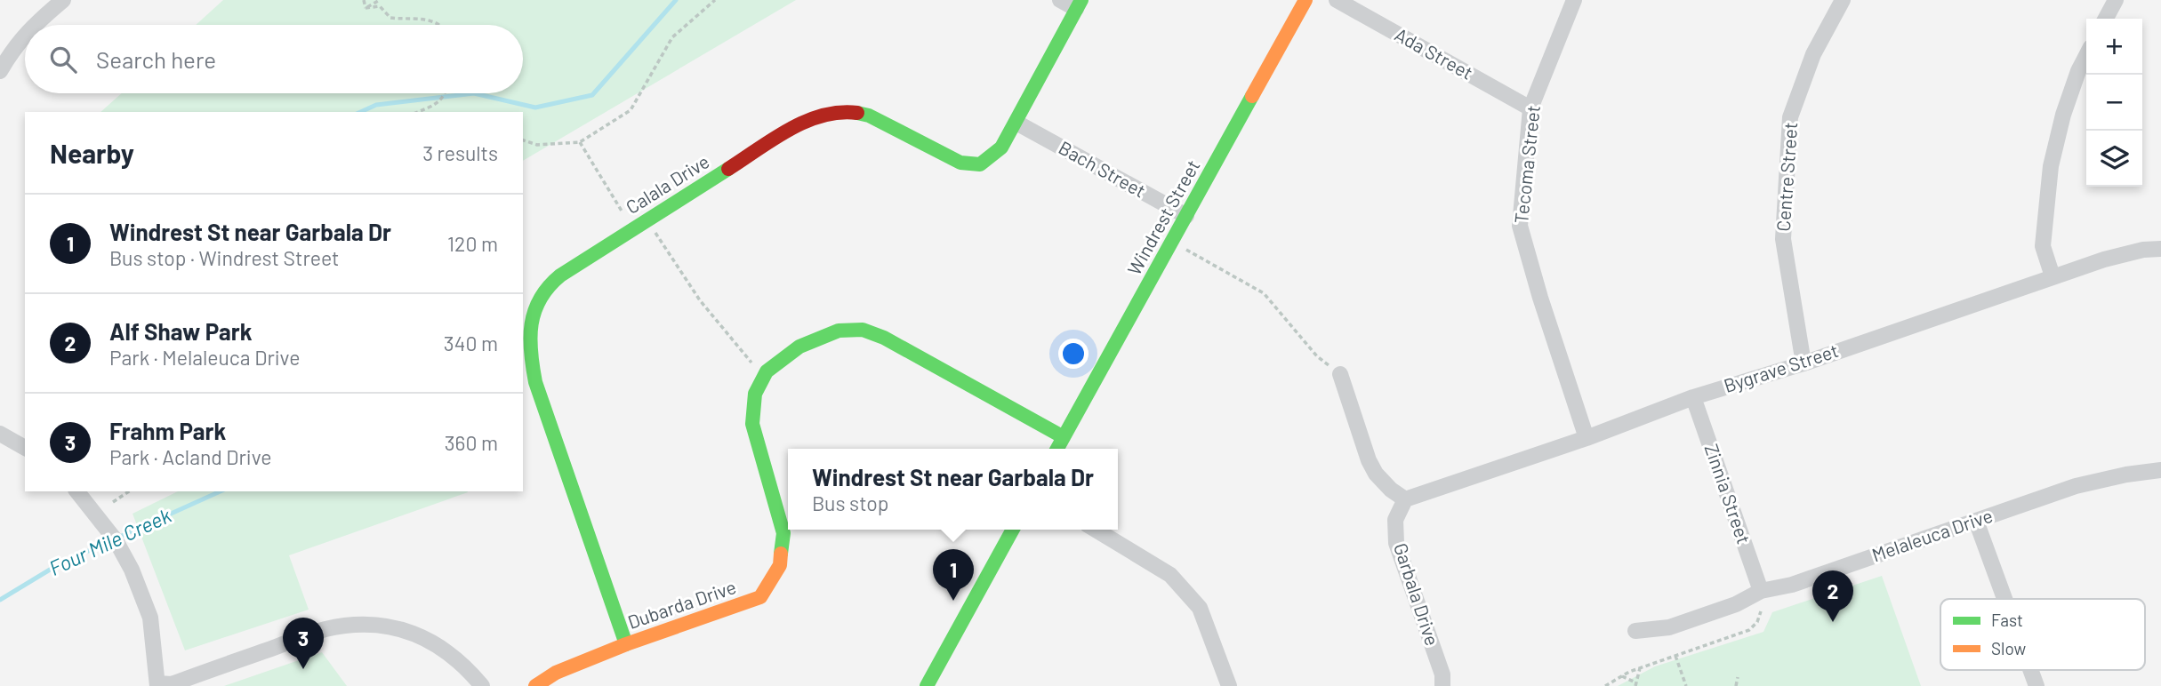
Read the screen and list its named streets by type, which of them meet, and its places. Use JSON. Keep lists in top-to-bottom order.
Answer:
{
  "streets": {
    "street": [
      "Ada Street",
      "Tecoma Street",
      "Bach Street",
      "Centre Street",
      "Calala Drive",
      "Windrest Street",
      "Bygrave Street",
      "Zinnia Street",
      "Melaleuca Drive",
      "Garbala Drive",
      "Dubarda Drive"
    ]
  },
  "crossings": [
    ["Ada Street", "Tecoma Street"],
    ["Tecoma Street", "Bygrave Street"],
    ["Bach Street", "Calala Drive"],
    ["Bach Street", "Windrest Street"],
    ["Centre Street", "Bygrave Street"],
    ["Calala Drive", "Dubarda Drive"],
    ["Windrest Street", "Dubarda Drive"],
    ["Bygrave Street", "Zinnia Street"],
    ["Bygrave Street", "Garbala Drive"],
    ["Zinnia Street", "Melaleuca Drive"]
  ],
  "water": ["Four Mile Creek"],
  "legend": ["Fast", "Slow"],
  "page": {
    "map_buttons": ["+", "−"],
    "search": "Search here",
    "heading": ["Nearby", "3 results"],
    "list": [
      {
        "mark": "1",
        "name": "Windrest St near Garbala Dr",
        "note": "Bus stop · Windrest Street",
        "value": "120 m"
      },
      {
        "mark": "2",
        "name": "Alf Shaw Park",
        "note": "Park · Melaleuca Drive",
        "value": "340 m"
      },
      {
        "mark": "3",
        "name": "Frahm Park",
        "note": "Park · Acland Drive",
        "value": "360 m"
      }
    ],
    "popup": ["Windrest St near Garbala Dr", "Bus stop"],
    "pins": ["1", "2", "3"]
  }
}
